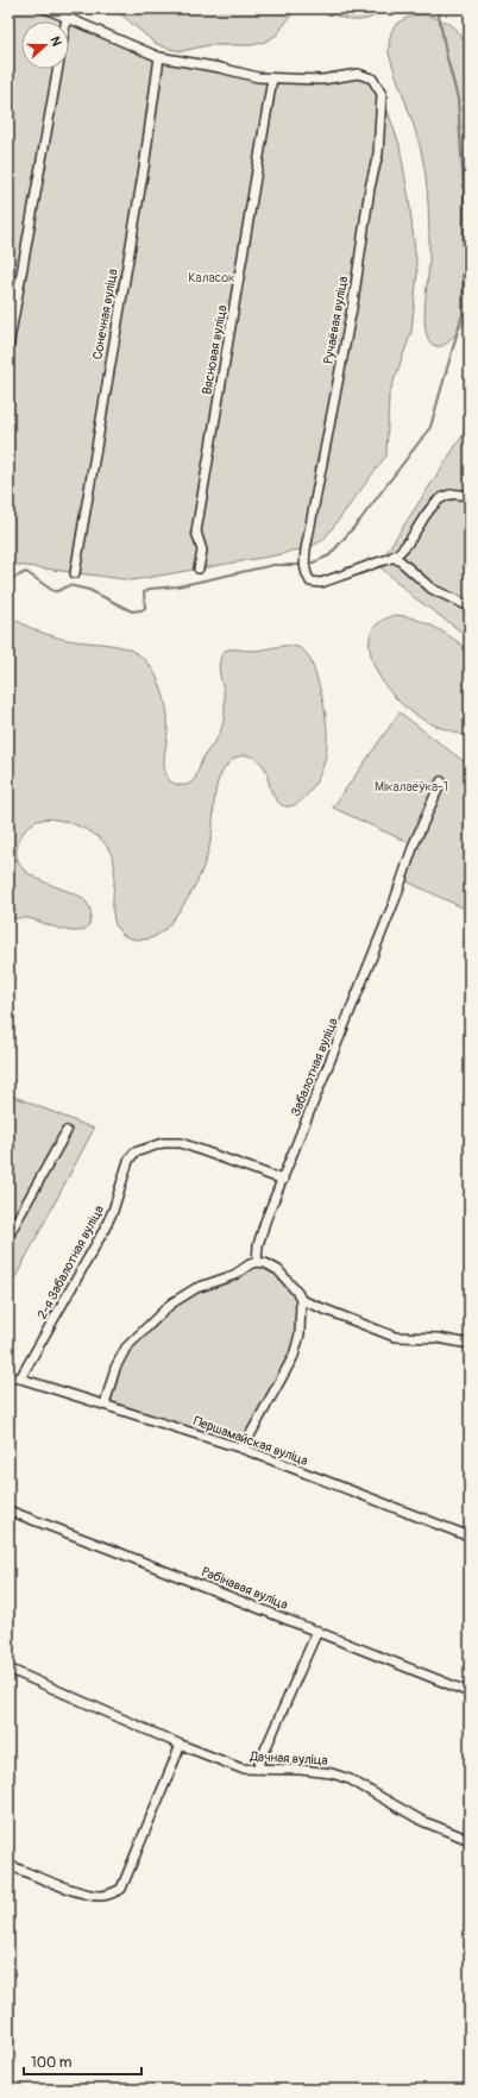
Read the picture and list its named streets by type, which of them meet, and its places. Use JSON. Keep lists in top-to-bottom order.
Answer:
{
  "streets": {
    "street": [
      "Сонечная вуліца",
      "Ручаёвая вуліца",
      "Вясновая вуліца",
      "Забалотная вуліца",
      "2-я Забалотная вуліца",
      "Першамайская вуліца",
      "Рабінавая вуліца",
      "Дачная вуліца"
    ]
  },
  "crossings": [
    ["Ручаёвая вуліца", "Вясновая вуліца"],
    ["Забалотная вуліца", "2-я Забалотная вуліца"],
    ["2-я Забалотная вуліца", "Першамайская вуліца"]
  ],
  "parks": ["Каласок", "Мікалаёўка-1"],
  "scale_bar": "100 m",
  "north": "right"
}
